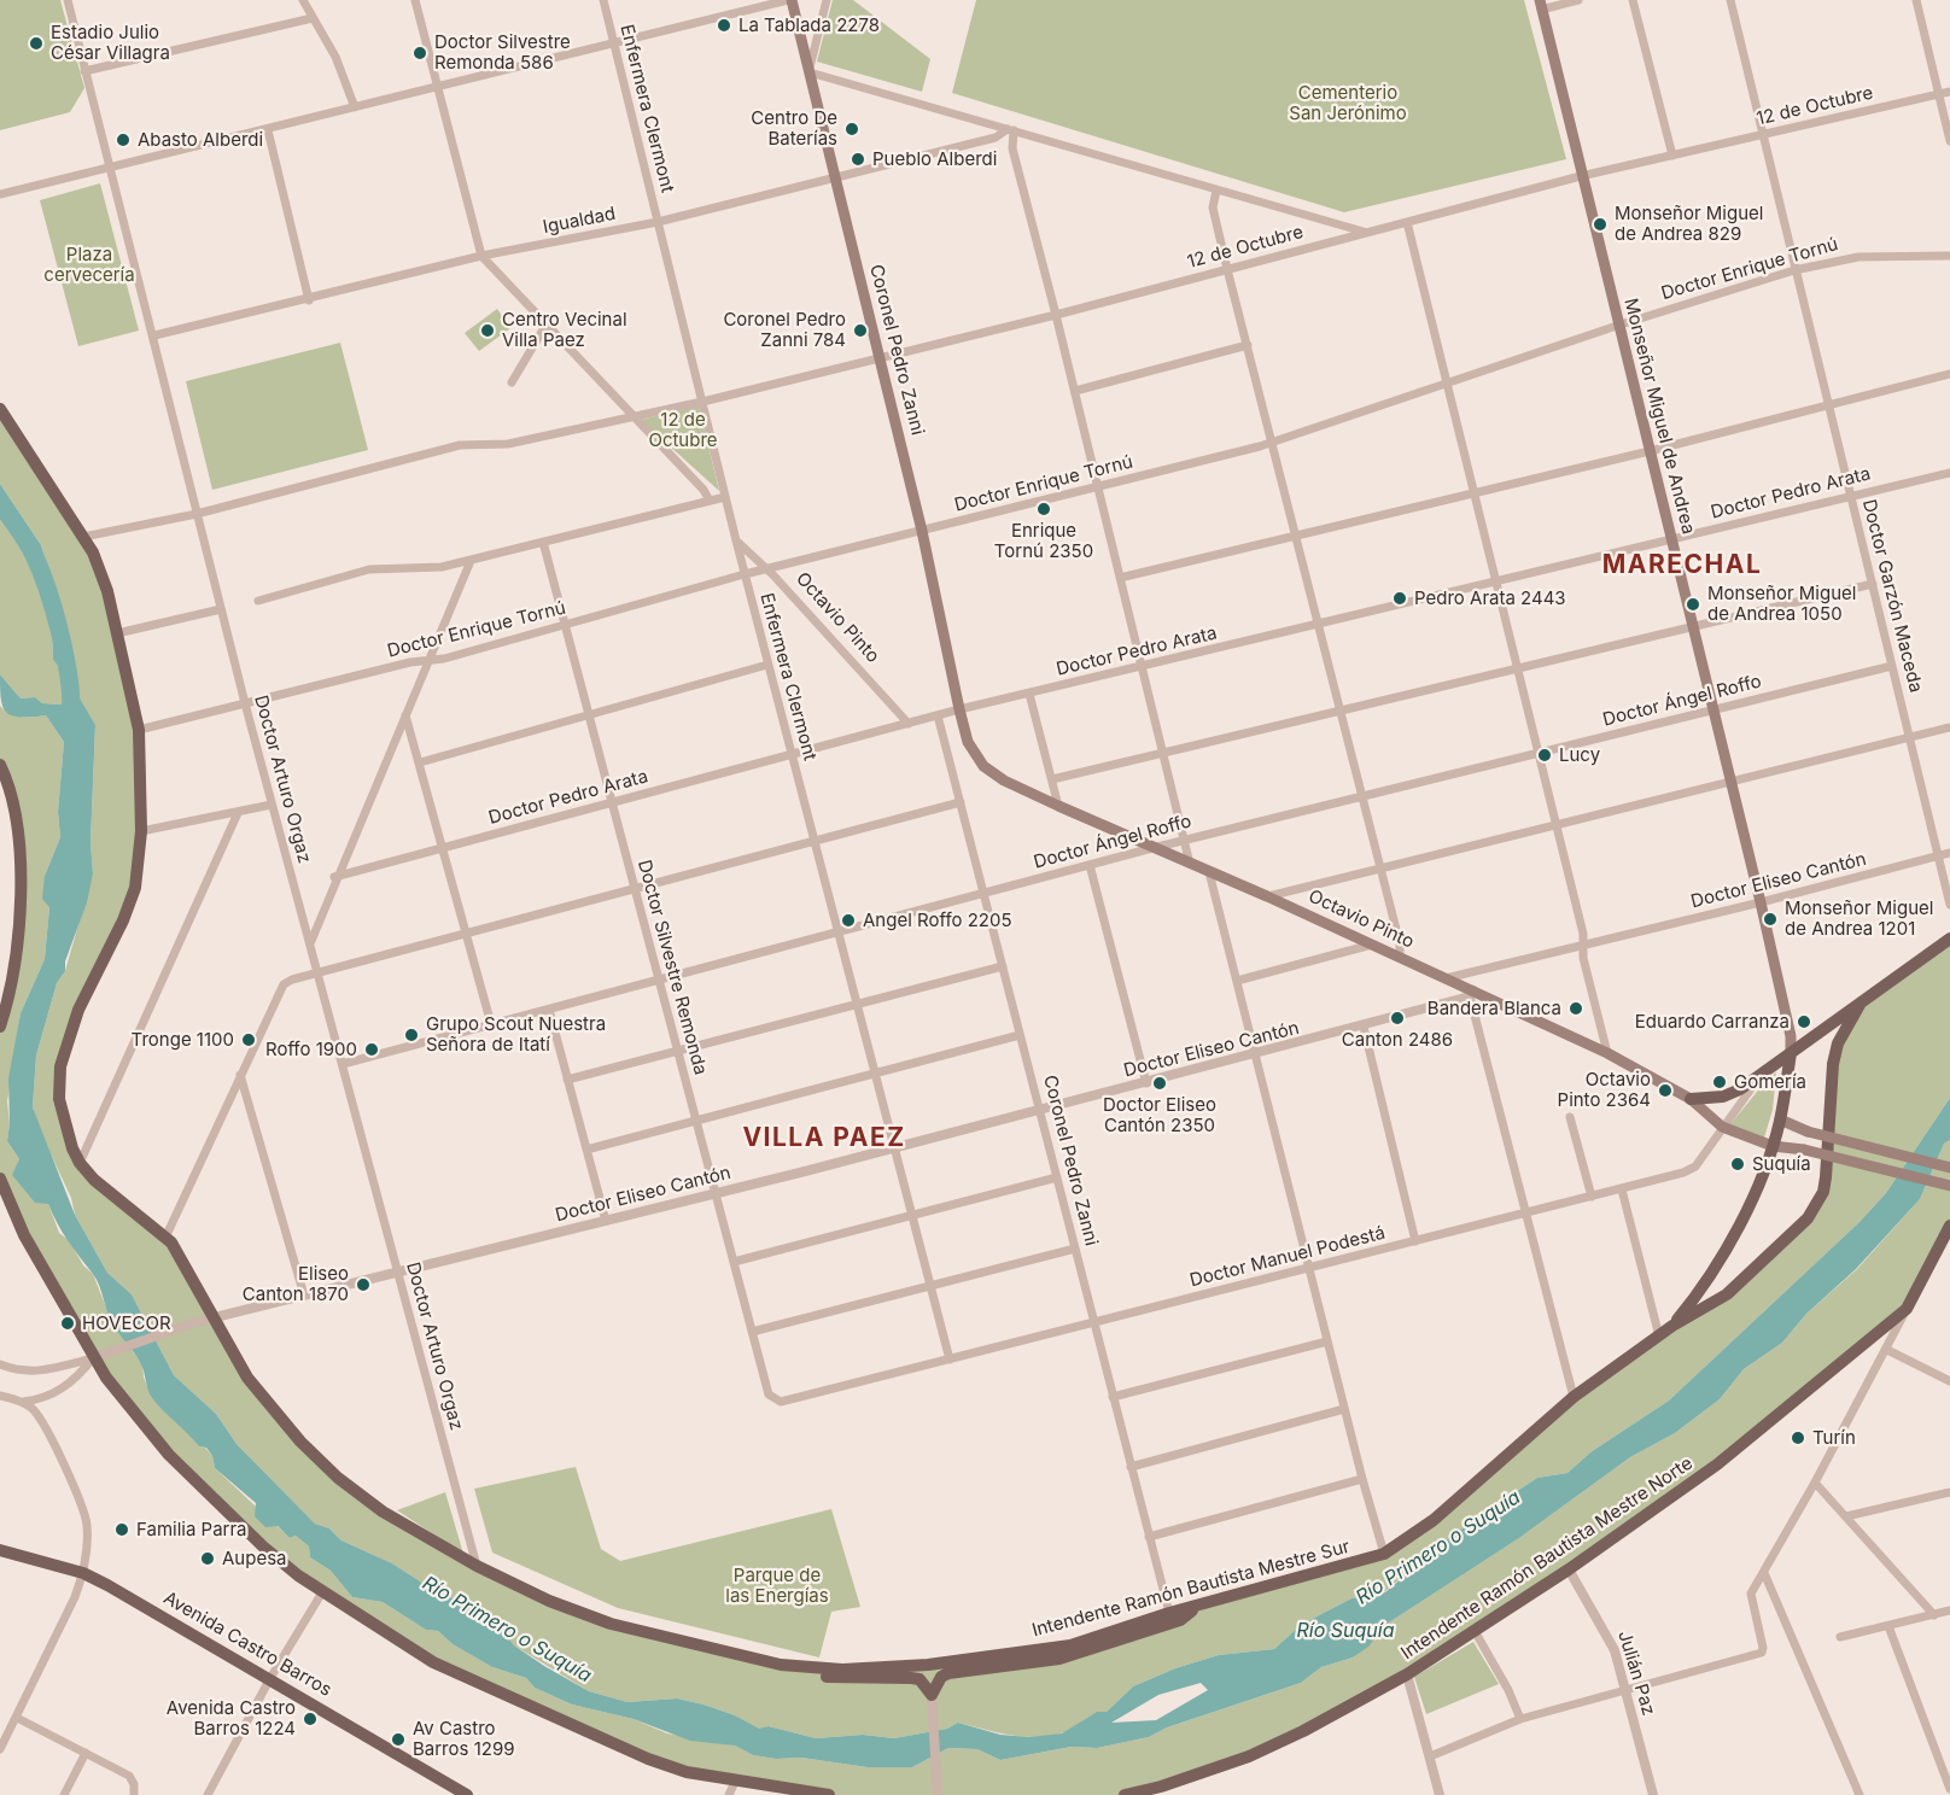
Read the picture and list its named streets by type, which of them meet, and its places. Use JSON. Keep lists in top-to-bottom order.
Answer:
{
  "streets": {
    "main road": [
      "Coronel Pedro Zanni",
      "Monseñor Miguel de Andrea",
      "Octavio Pinto",
      "Intendente Ramón Bautista Mestre Norte",
      "Intendente Ramón Bautista Mestre Sur",
      "Avenida Castro Barros"
    ],
    "street": [
      "12 de Octubre",
      "Enfermera Clermont",
      "Igualdad",
      "Doctor Enrique Tornú",
      "Doctor Pedro Arata",
      "Doctor Garzón Maceda",
      "Doctor Ángel Roffo",
      "Doctor Arturo Orgaz",
      "Doctor Eliseo Cantón",
      "Doctor Silvestre Remonda",
      "Doctor Manuel Podestá",
      "Julián Paz"
    ]
  },
  "crossings": [
    ["12 de Octubre", "Enfermera Clermont"],
    ["12 de Octubre", "Coronel Pedro Zanni"],
    ["12 de Octubre", "Monseñor Miguel de Andrea"],
    ["12 de Octubre", "Doctor Garzón Maceda"],
    ["12 de Octubre", "Doctor Arturo Orgaz"],
    ["12 de Octubre", "Intendente Ramón Bautista Mestre Sur"],
    ["Enfermera Clermont", "Igualdad"],
    ["Enfermera Clermont", "Doctor Enrique Tornú"],
    ["Enfermera Clermont", "Doctor Pedro Arata"],
    ["Enfermera Clermont", "Octavio Pinto"],
    ["Enfermera Clermont", "Doctor Ángel Roffo"],
    ["Enfermera Clermont", "Doctor Eliseo Cantón"],
    ["Enfermera Clermont", "Doctor Manuel Podestá"],
    ["Igualdad", "Coronel Pedro Zanni"],
    ["Igualdad", "Doctor Arturo Orgaz"],
    ["Doctor Enrique Tornú", "Coronel Pedro Zanni"],
    ["Doctor Enrique Tornú", "Monseñor Miguel de Andrea"],
    ["Doctor Enrique Tornú", "Doctor Garzón Maceda"],
    ["Doctor Enrique Tornú", "Octavio Pinto"],
    ["Doctor Enrique Tornú", "Doctor Arturo Orgaz"],
    ["Doctor Enrique Tornú", "Doctor Silvestre Remonda"],
    ["Doctor Enrique Tornú", "Intendente Ramón Bautista Mestre Sur"],
    ["Coronel Pedro Zanni", "Doctor Pedro Arata"],
    ["Coronel Pedro Zanni", "Octavio Pinto"],
    ["Coronel Pedro Zanni", "Doctor Ángel Roffo"],
    ["Coronel Pedro Zanni", "Doctor Eliseo Cantón"],
    ["Coronel Pedro Zanni", "Doctor Manuel Podestá"],
    ["Coronel Pedro Zanni", "Intendente Ramón Bautista Mestre Sur"],
    ["Monseñor Miguel de Andrea", "Doctor Pedro Arata"],
    ["Monseñor Miguel de Andrea", "Doctor Ángel Roffo"],
    ["Monseñor Miguel de Andrea", "Doctor Eliseo Cantón"],
    ["Monseñor Miguel de Andrea", "Intendente Ramón Bautista Mestre Sur"],
    ["Doctor Pedro Arata", "Doctor Garzón Maceda"],
    ["Doctor Pedro Arata", "Octavio Pinto"],
    ["Doctor Pedro Arata", "Doctor Silvestre Remonda"],
    ["Doctor Garzón Maceda", "Doctor Ángel Roffo"],
    ["Doctor Garzón Maceda", "Doctor Eliseo Cantón"],
    ["Octavio Pinto", "Doctor Ángel Roffo"],
    ["Octavio Pinto", "Doctor Eliseo Cantón"],
    ["Octavio Pinto", "Doctor Manuel Podestá"],
    ["Octavio Pinto", "Intendente Ramón Bautista Mestre Sur"],
    ["Doctor Ángel Roffo", "Doctor Arturo Orgaz"],
    ["Doctor Ángel Roffo", "Doctor Silvestre Remonda"],
    ["Doctor Arturo Orgaz", "Doctor Eliseo Cantón"],
    ["Doctor Arturo Orgaz", "Intendente Ramón Bautista Mestre Sur"],
    ["Doctor Eliseo Cantón", "Doctor Silvestre Remonda"],
    ["Doctor Eliseo Cantón", "Intendente Ramón Bautista Mestre Sur"],
    ["Doctor Silvestre Remonda", "Doctor Manuel Podestá"],
    ["Intendente Ramón Bautista Mestre Norte", "Julián Paz"]
  ],
  "districts": ["MARECHAL", "VILLA PAEZ"],
  "water": ["Río Primero o Suquía", "Río Suquía"],
  "parks": [
    "Cementerio San Jerónimo",
    "Plaza cervecería",
    "12 de Octubre",
    "Parque de las Energías"
  ],
  "places": [
    "La Tablada 2278",
    "Estadio Julio César Villagra",
    "Doctor Silvestre Remonda 586",
    "Centro De Baterías",
    "Abasto Alberdi",
    "Pueblo Alberdi",
    "Monseñor Miguel de Andrea 829",
    "Centro Vecinal Villa Paez",
    "Coronel Pedro Zanni 784",
    "Enrique Tornú 2350",
    "Pedro Arata 2443",
    "Monseñor Miguel de Andrea 1050",
    "Lucy",
    "Monseñor Miguel de Andrea 1201",
    "Angel Roffo 2205",
    "Bandera Blanca",
    "Canton 2486",
    "Eduardo Carranza",
    "Grupo Scout Nuestra Señora de Itatí",
    "Tronge 1100",
    "Roffo 1900",
    "Gomería",
    "Doctor Eliseo Cantón 2350",
    "Octavio Pinto 2364",
    "Suquía",
    "Eliseo Canton 1870",
    "HOVECOR",
    "Turín",
    "Familia Parra",
    "Aupesa",
    "Avenida Castro Barros 1224",
    "Av Castro Barros 1299"
  ]
}
